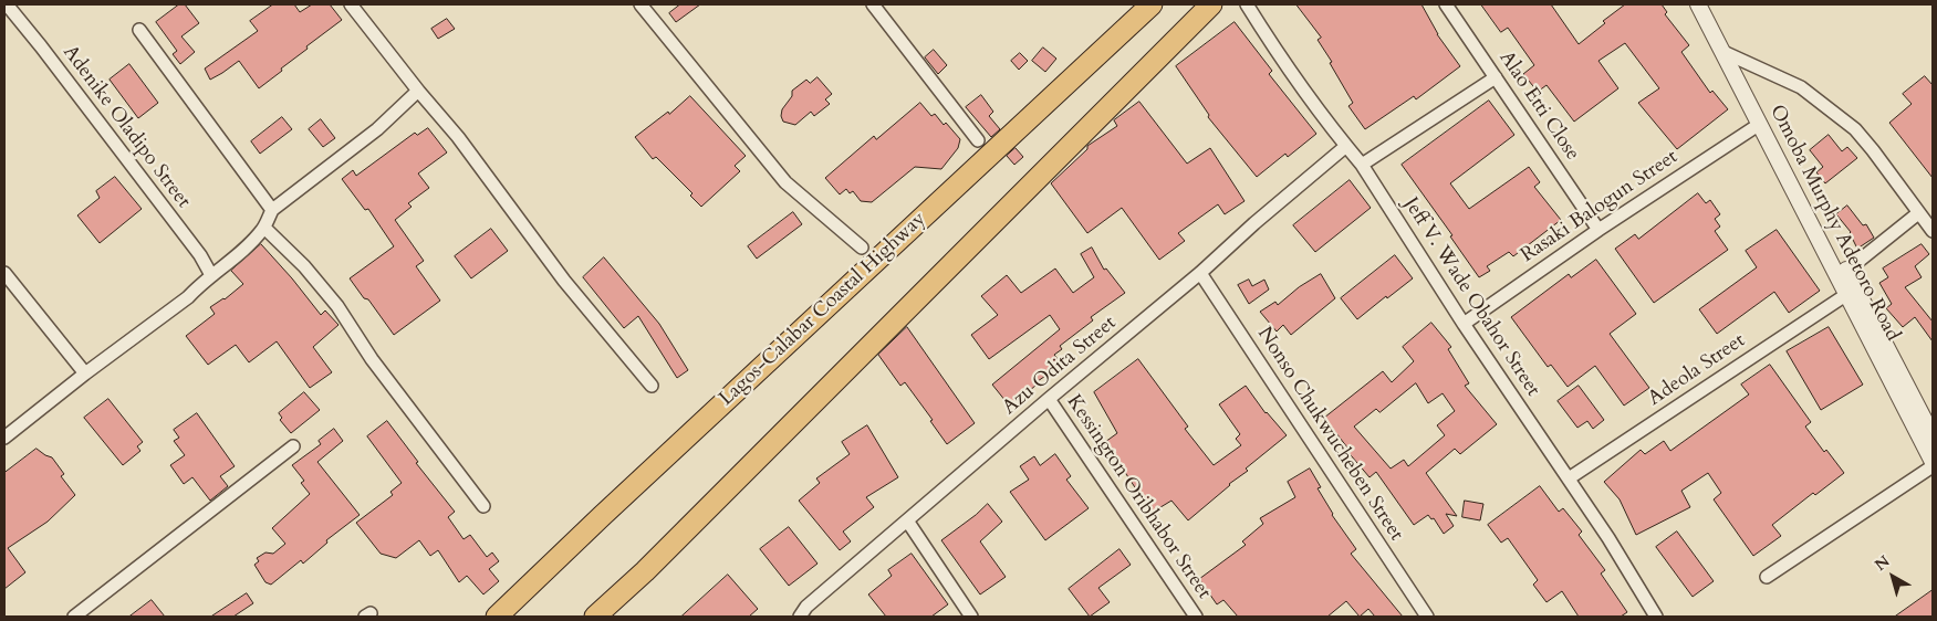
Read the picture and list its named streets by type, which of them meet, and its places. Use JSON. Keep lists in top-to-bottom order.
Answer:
{
  "streets": {
    "highway": ["Lagos-Calabar Coastal Highway"],
    "street": [
      "Alao Etti Close",
      "Adenike Oladipo Street",
      "Rasaki Balogun Street",
      "Omoba Murphy Adetoro Road",
      "Jeff V. Wade Obahor Street",
      "Azu Odita Street",
      "Adeola Street",
      "Nonso Chukwucheben Street",
      "Kessington Oribhabor Street"
    ]
  },
  "crossings": [
    ["Alao Etti Close", "Rasaki Balogun Street"],
    ["Rasaki Balogun Street", "Omoba Murphy Adetoro Road"],
    ["Rasaki Balogun Street", "Jeff V. Wade Obahor Street"],
    ["Omoba Murphy Adetoro Road", "Adeola Street"],
    ["Jeff V. Wade Obahor Street", "Azu Odita Street"],
    ["Jeff V. Wade Obahor Street", "Adeola Street"],
    ["Azu Odita Street", "Nonso Chukwucheben Street"],
    ["Azu Odita Street", "Kessington Oribhabor Street"]
  ],
  "north": "top left"
}
